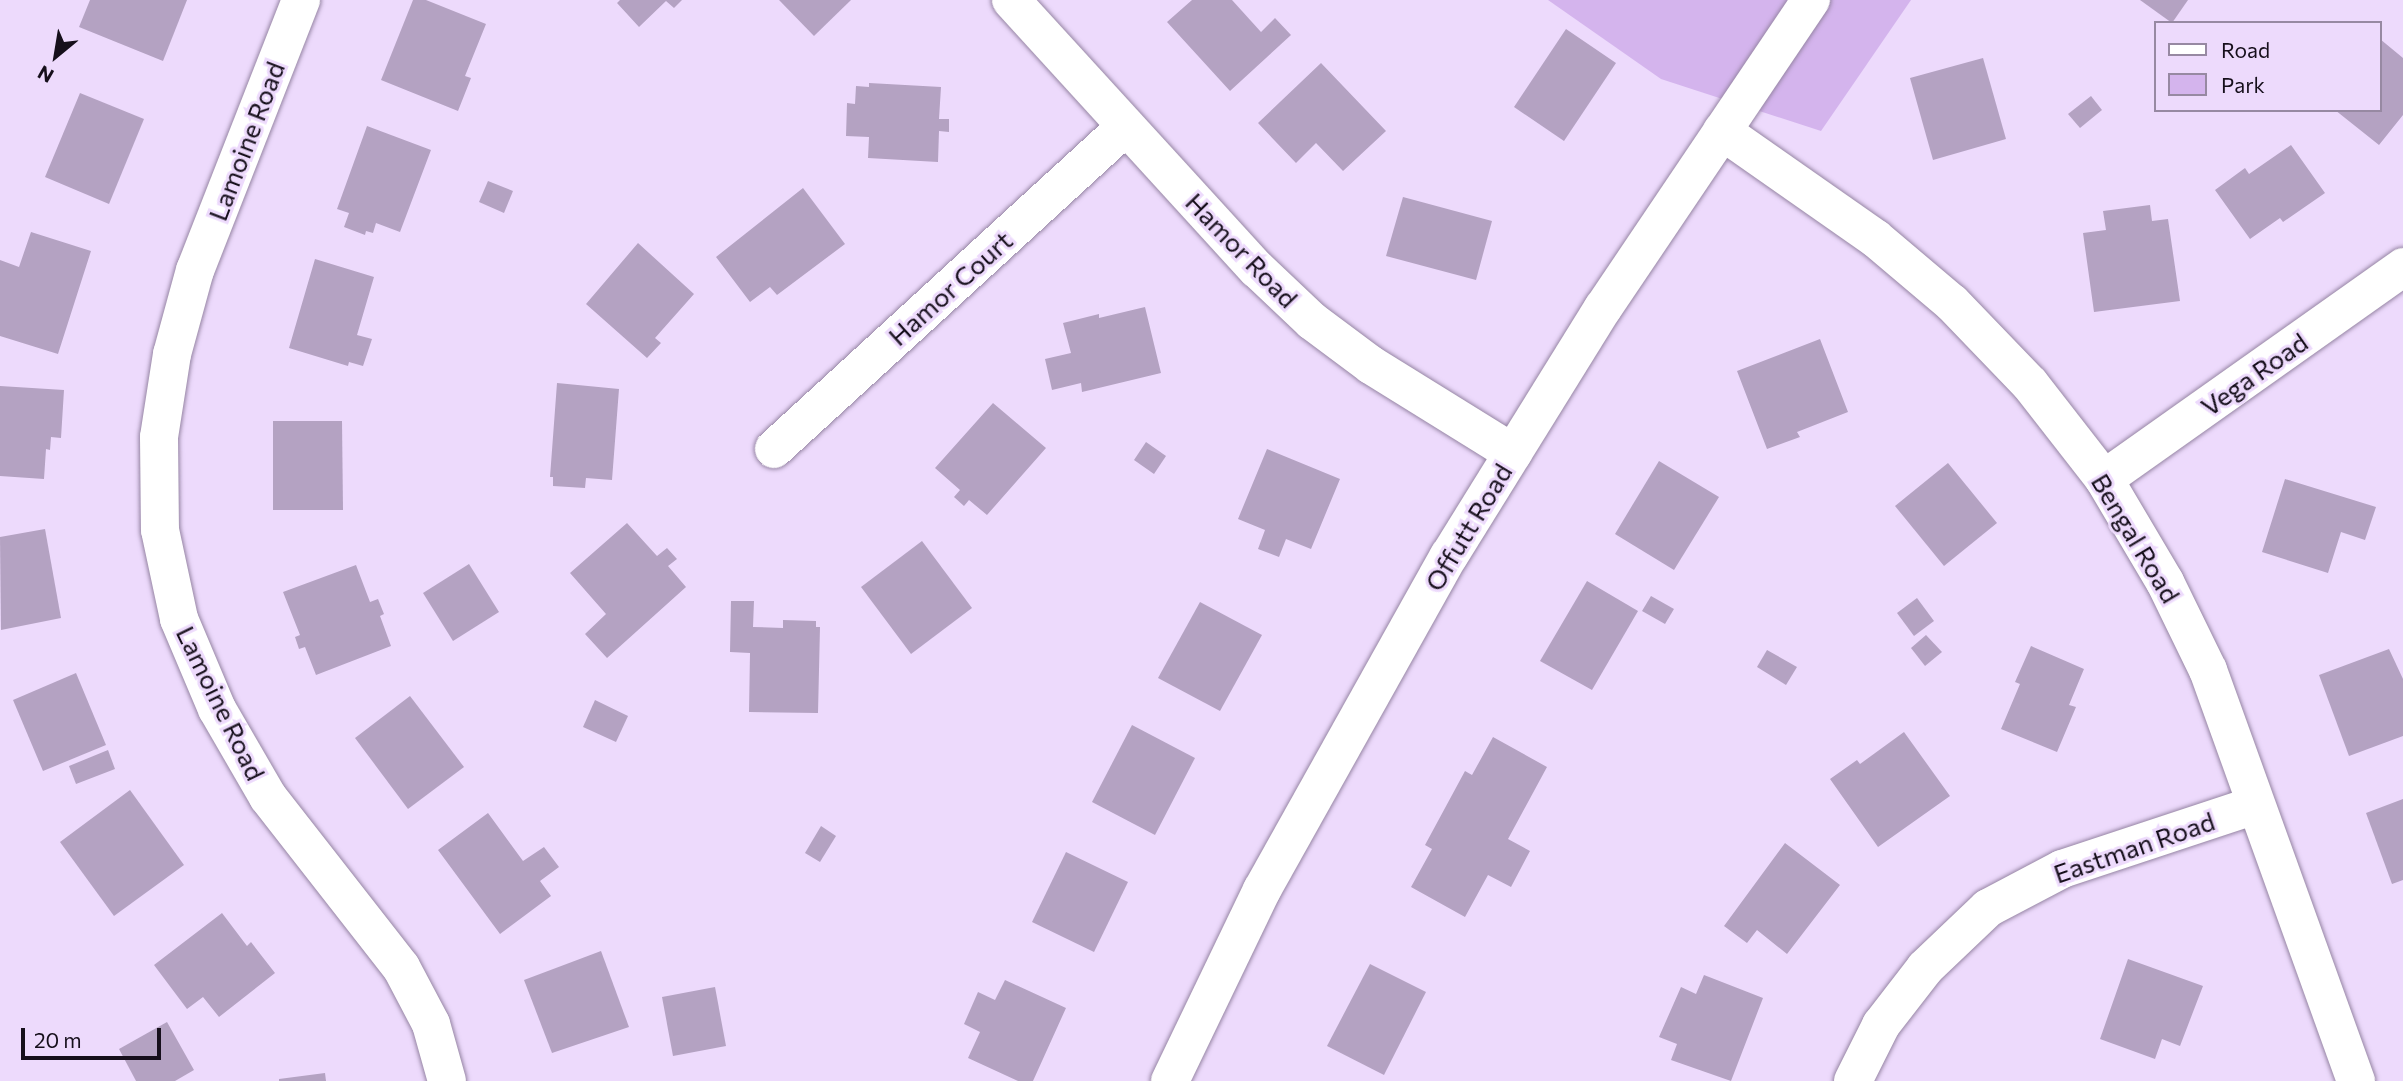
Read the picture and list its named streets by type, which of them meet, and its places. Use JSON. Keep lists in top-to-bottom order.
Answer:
{
  "streets": {
    "street": [
      "Lamoine Road",
      "Hamor Road",
      "Hamor Court",
      "Vega Road",
      "Offutt Road",
      "Bengal Road",
      "Eastman Road"
    ]
  },
  "crossings": [
    ["Hamor Road", "Hamor Court"],
    ["Hamor Road", "Offutt Road"],
    ["Vega Road", "Bengal Road"],
    ["Offutt Road", "Bengal Road"],
    ["Bengal Road", "Eastman Road"]
  ],
  "legend": ["Road", "Park"],
  "scale_bar": "20 m",
  "north": "bottom left"
}
